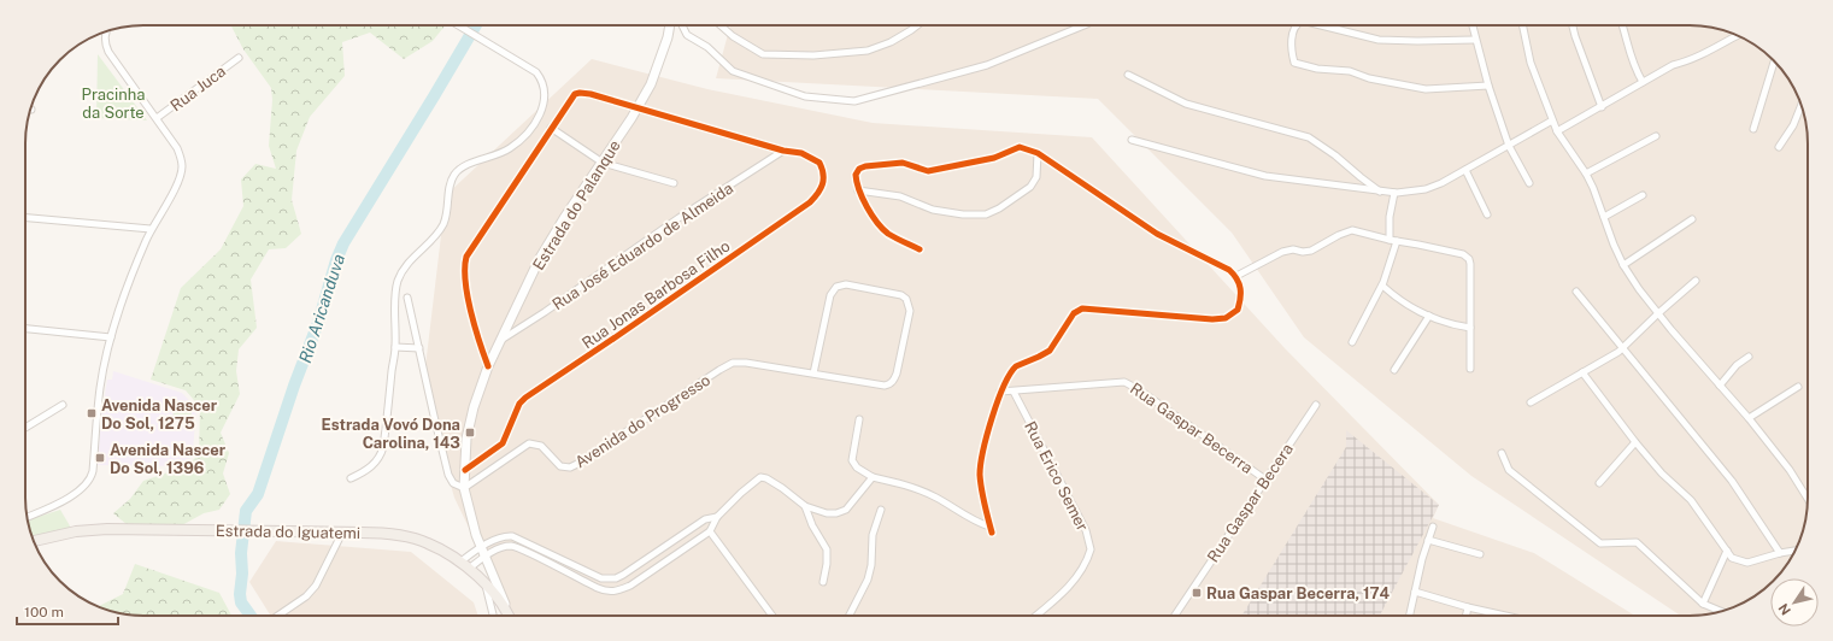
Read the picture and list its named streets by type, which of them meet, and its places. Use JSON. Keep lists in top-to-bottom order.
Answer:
{
  "streets": {
    "main road": ["Estrada do Iguatemi"],
    "street": [
      "Rua Juca",
      "Estrada do Palanque",
      "Rua José Eduardo de Almeida",
      "Rua Jonas Barbosa Filho",
      "Avenida do Progresso",
      "Rua Gaspar Becerra",
      "Rua Erico Semer",
      "Rua Gaspar Becera"
    ]
  },
  "crossings": [
    ["Estrada do Palanque", "Rua José Eduardo de Almeida"],
    ["Estrada do Palanque", "Rua Jonas Barbosa Filho"],
    ["Estrada do Palanque", "Avenida do Progresso"],
    ["Rua José Eduardo de Almeida", "Rua Jonas Barbosa Filho"],
    ["Rua Gaspar Becerra", "Rua Erico Semer"],
    ["Rua Gaspar Becerra", "Rua Gaspar Becera"]
  ],
  "water": ["Rio Aricanduva"],
  "parks": ["Pracinha da Sorte"],
  "places": {
    "transit": [
      "Avenida Nascer Do Sol, 1275",
      "Estrada Vovó Dona Carolina, 143",
      "Avenida Nascer Do Sol, 1396",
      "Rua Gaspar Becerra, 174"
    ]
  },
  "scale_bar": "100 m",
  "north": "bottom left"
}
